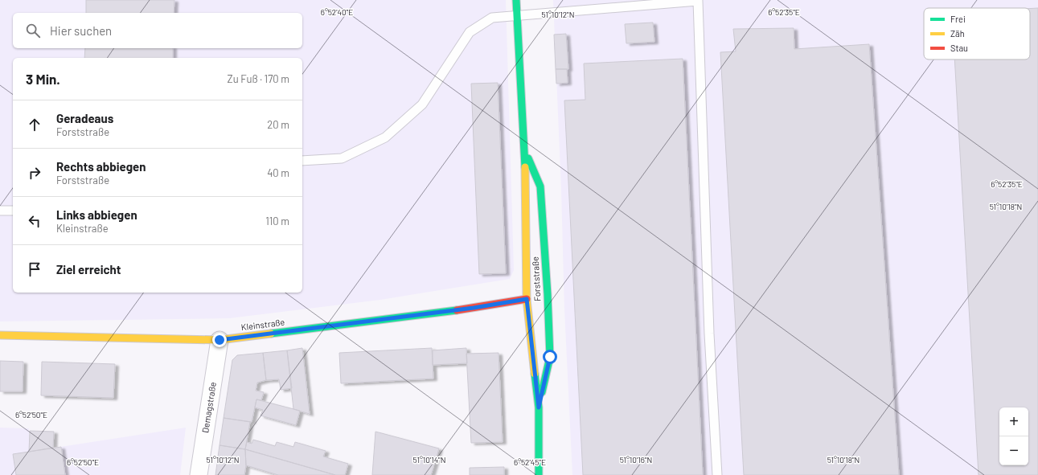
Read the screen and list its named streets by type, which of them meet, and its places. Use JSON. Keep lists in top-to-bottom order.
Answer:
{
  "streets": {
    "main road": ["Forststraße", "Kleinstraße"],
    "street": ["Demagstraße"]
  },
  "crossings": [
    ["Forststraße", "Kleinstraße"],
    ["Kleinstraße", "Demagstraße"]
  ],
  "legend": ["Frei", "Zäh", "Stau"],
  "page": {
    "search": "Hier suchen",
    "heading": ["3 Min.", "Zu Fuß · 170 m"],
    "list": [
      ["Geradeaus", "Forststraße", "20 m"],
      ["Rechts abbiegen", "Forststraße", "40 m"],
      ["Links abbiegen", "Kleinstraße", "110 m"],
      "Ziel erreicht"
    ],
    "map_buttons": ["+", "−"]
  },
  "coordinates": [
    "6°52'40\"E",
    "6°52'35\"E",
    "51°10'12\"N",
    "51°10'18\"N",
    "6°52'50\"E",
    "51°10'14\"N",
    "51°10'16\"N",
    "6°52'45\"E"
  ]
}
